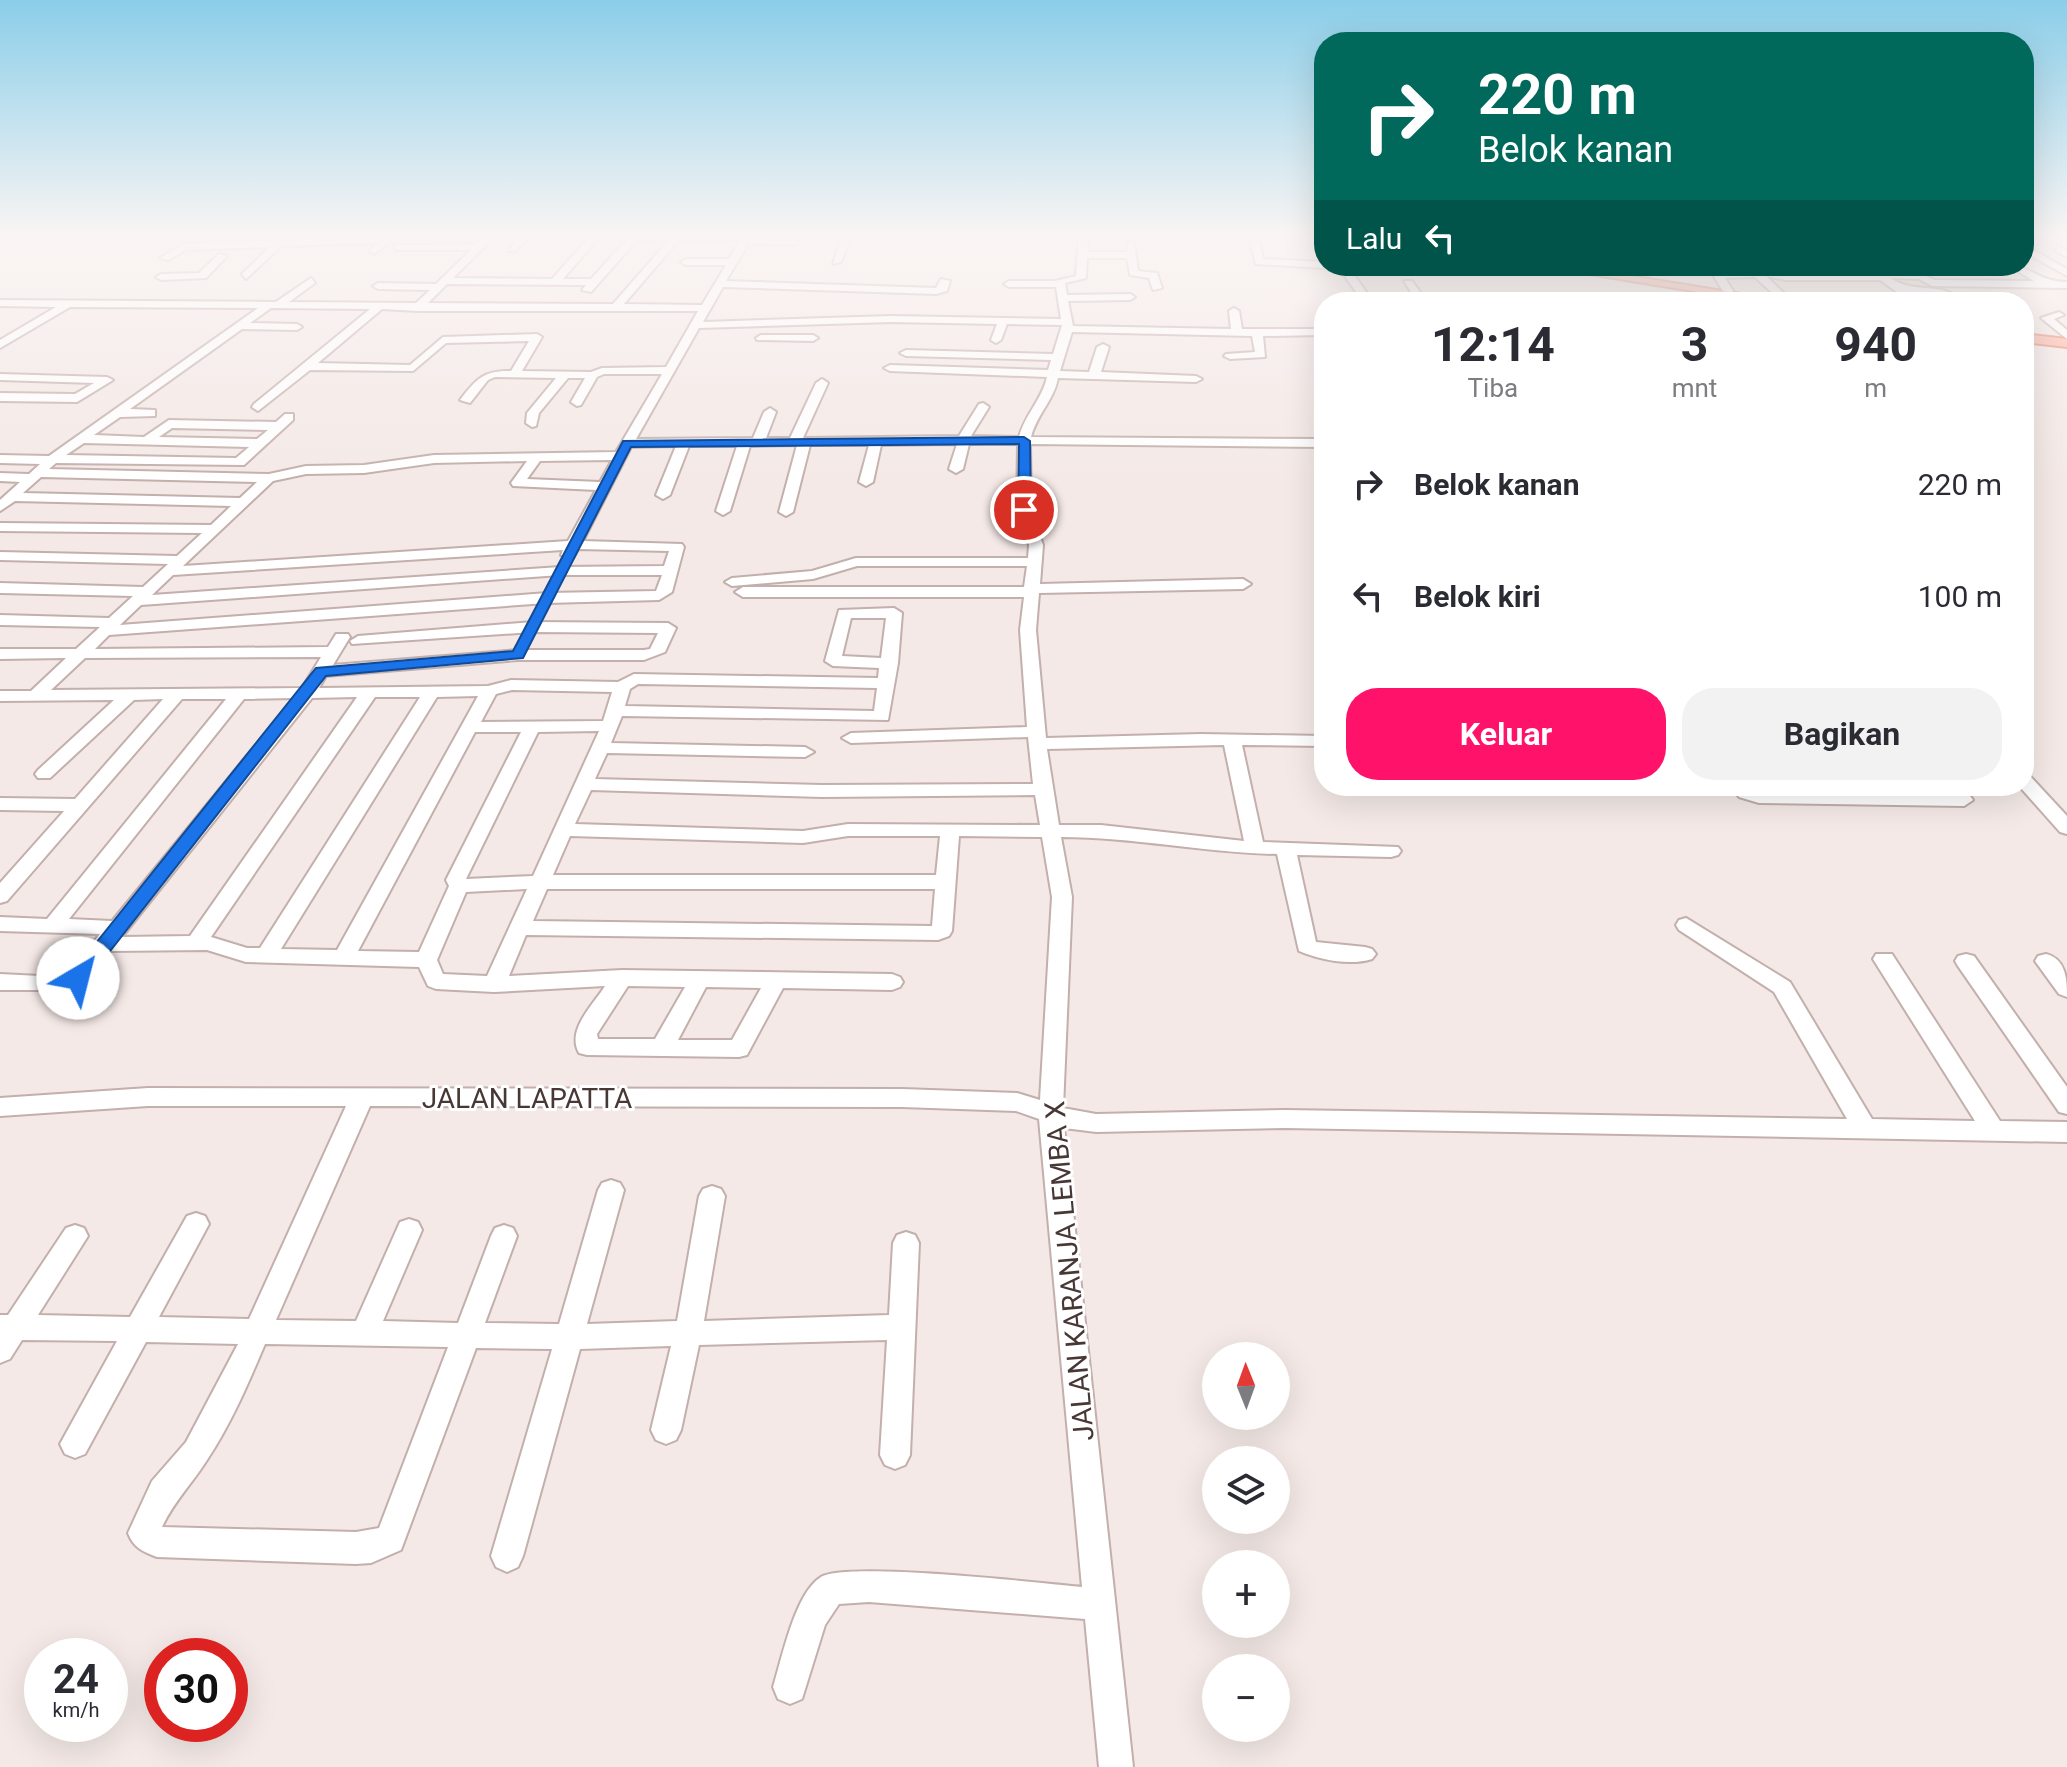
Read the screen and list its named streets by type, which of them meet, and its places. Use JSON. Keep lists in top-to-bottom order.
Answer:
{
  "streets": {
    "street": ["JALAN LAPATTA", "JALAN KARANJA LEMBA X"]
  },
  "crossings": [
    ["JALAN LAPATTA", "JALAN KARANJA LEMBA X"]
  ],
  "north": "top",
  "page": {
    "turn": ["220 m", "Belok kanan"],
    "then": "Lalu",
    "eta": [
      "12:14",
      "Tiba",
      "3",
      "mnt",
      "940",
      "m"
    ],
    "list": [
      {
        "name": "Belok kanan",
        "value": "220 m"
      },
      {
        "name": "Belok kiri",
        "value": "100 m"
      }
    ],
    "buttons": ["Keluar", "Bagikan"],
    "map_buttons": ["+", "−"],
    "speed": "24 km/h",
    "limit": "30"
  }
}
